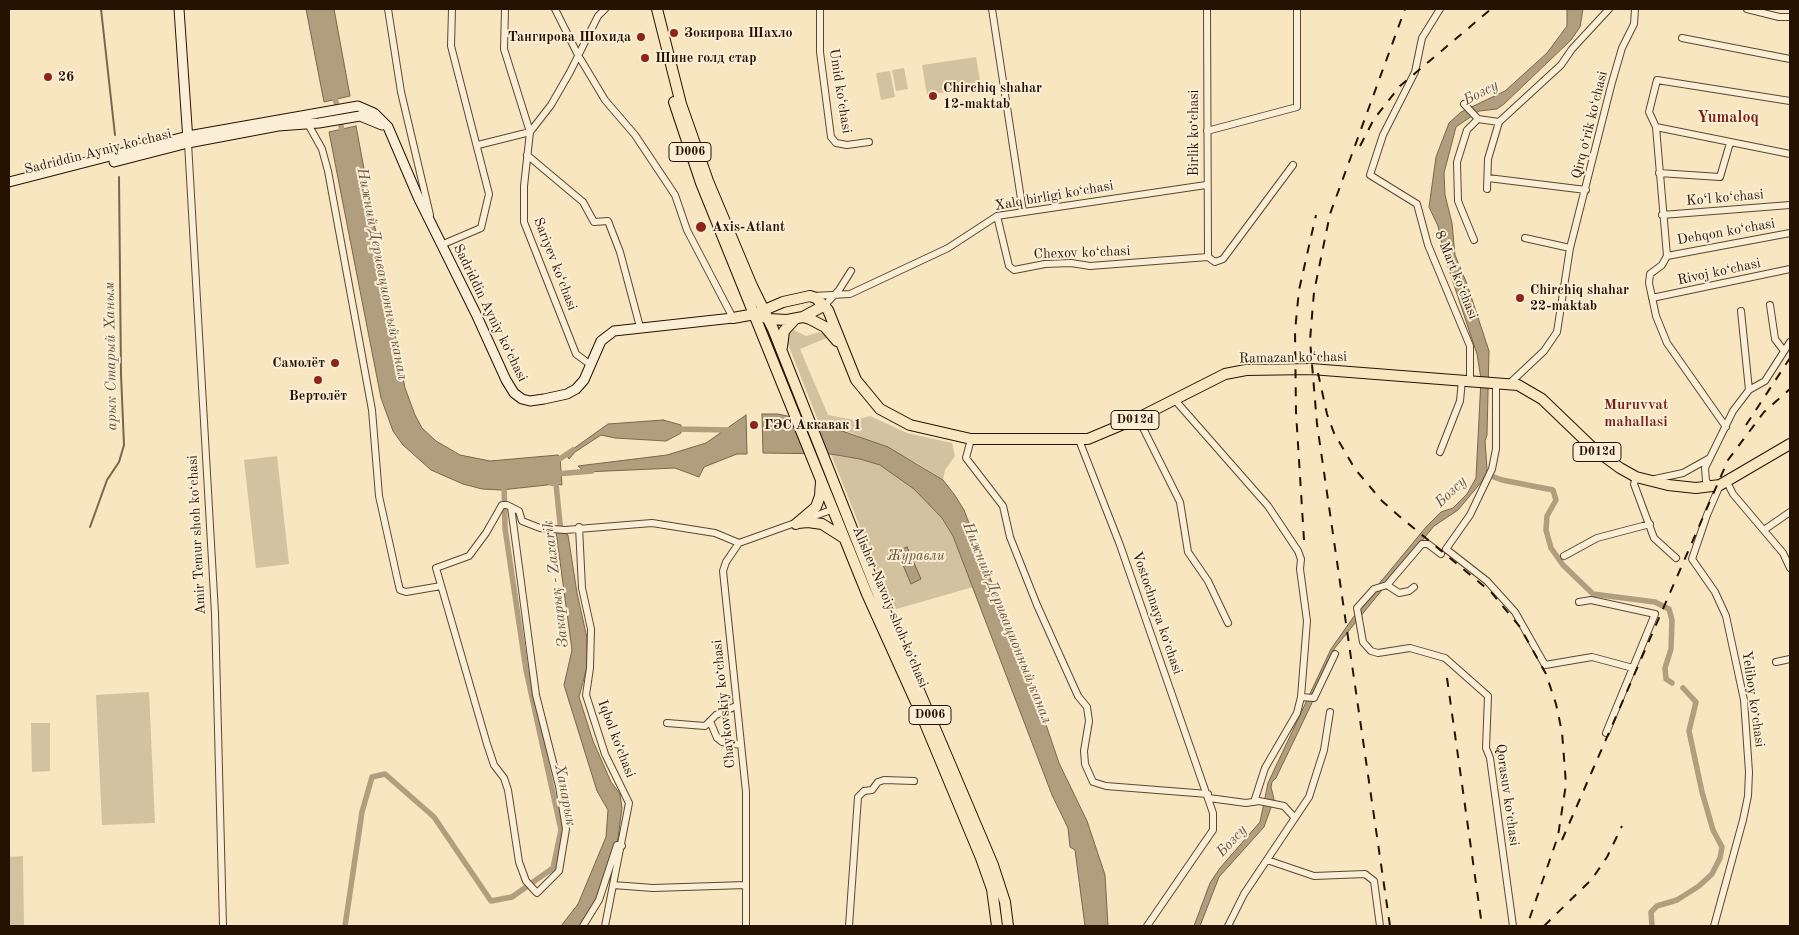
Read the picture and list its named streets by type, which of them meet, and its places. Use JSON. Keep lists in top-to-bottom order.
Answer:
{
  "streets": {
    "main road": [
      "Sadriddin Ayniy ko‘chasi",
      "D006",
      "Ramazan ko‘chasi",
      "D012d",
      "Amir Temur shoh ko‘chasi",
      "Alisher Navoiy shoh koʻchasi"
    ],
    "street": [
      "Umid ko‘chasi",
      "Qirq o‘rik ko‘chasi",
      "Birlik ko‘chasi",
      "Xalq birligi ko‘chasi",
      "Ko‘l ko‘chasi",
      "Dehqon ko‘chasi",
      "Chexov ko‘chasi",
      "Sariyev ko‘chasi",
      "Rivoj ko‘chasi",
      "8 Mart ko‘chasi",
      "Vostochnaya ko‘chasi",
      "Yeliboy ko‘chasi",
      "Chaykovskiy ko‘chasi",
      "Iqbol koʻchasi",
      "Qorasuv ko‘chasi"
    ]
  },
  "crossings": [
    ["Qirq o‘rik ko‘chasi", "Ramazan ko‘chasi"],
    ["Birlik ko‘chasi", "Xalq birligi ko‘chasi"],
    ["Birlik ko‘chasi", "Chexov ko‘chasi"],
    ["Sadriddin Ayniy ko‘chasi", "Sariyev ko‘chasi"],
    ["Sadriddin Ayniy ko‘chasi", "Amir Temur shoh ko‘chasi"],
    ["D006", "D012d"],
    ["D006", "Alisher Navoiy shoh koʻchasi"],
    ["Xalq birligi ko‘chasi", "Chexov ko‘chasi"],
    ["8 Mart ko‘chasi", "Ramazan ko‘chasi"],
    ["Ramazan ko‘chasi", "D012d"],
    ["Ramazan ko‘chasi", "Vostochnaya ko‘chasi"],
    ["Ramazan ko‘chasi", "Yeliboy ko‘chasi"],
    ["D012d", "Alisher Navoiy shoh koʻchasi"],
    ["D012d", "Yeliboy ko‘chasi"]
  ],
  "districts": ["Yumaloq", "Muruvvat mahallasi"],
  "water": [
    "Бозсу",
    "Нижний Деривационный канал",
    "арык Старый Ханым",
    "Закарық - Zaxarik",
    "Ханарык"
  ],
  "parks": ["Журавли"],
  "places": [
    "Зокирова Шахло",
    "Тангирова Шохида",
    "Шине голд стар",
    "26",
    "Chirchiq shahar 12-maktab",
    "Axis-Atlant",
    "Chirchiq shahar 22-maktab",
    "Самолёт",
    "Вертолёт",
    "ГЭС Аккавак 1"
  ]
}
